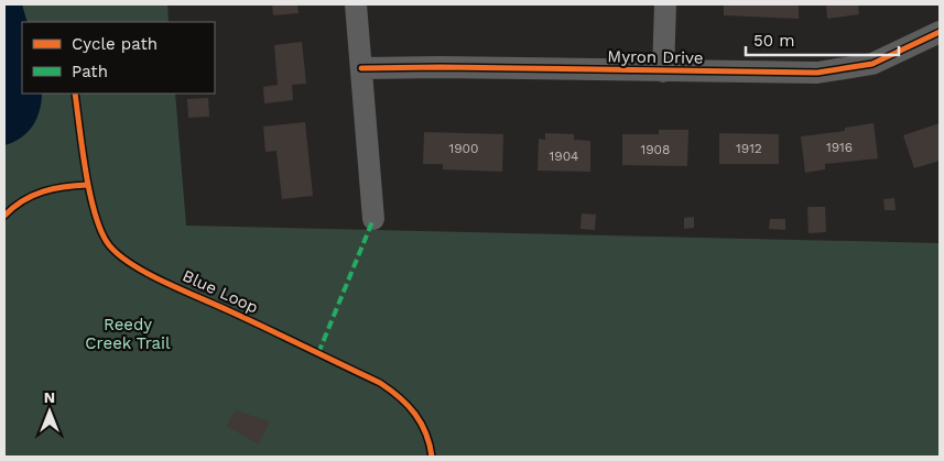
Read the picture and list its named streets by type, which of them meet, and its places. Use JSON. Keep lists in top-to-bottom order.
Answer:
{
  "streets": {
    "street": ["Myron Drive"],
    "cycle path": ["Blue Loop"]
  },
  "parks": ["Reedy Creek Trail"],
  "house_numbers": [
    "1916",
    "1900",
    "1912",
    "1908",
    "1904"
  ],
  "legend": ["Cycle path", "Path"],
  "scale_bar": "50 m",
  "north": "top"
}
